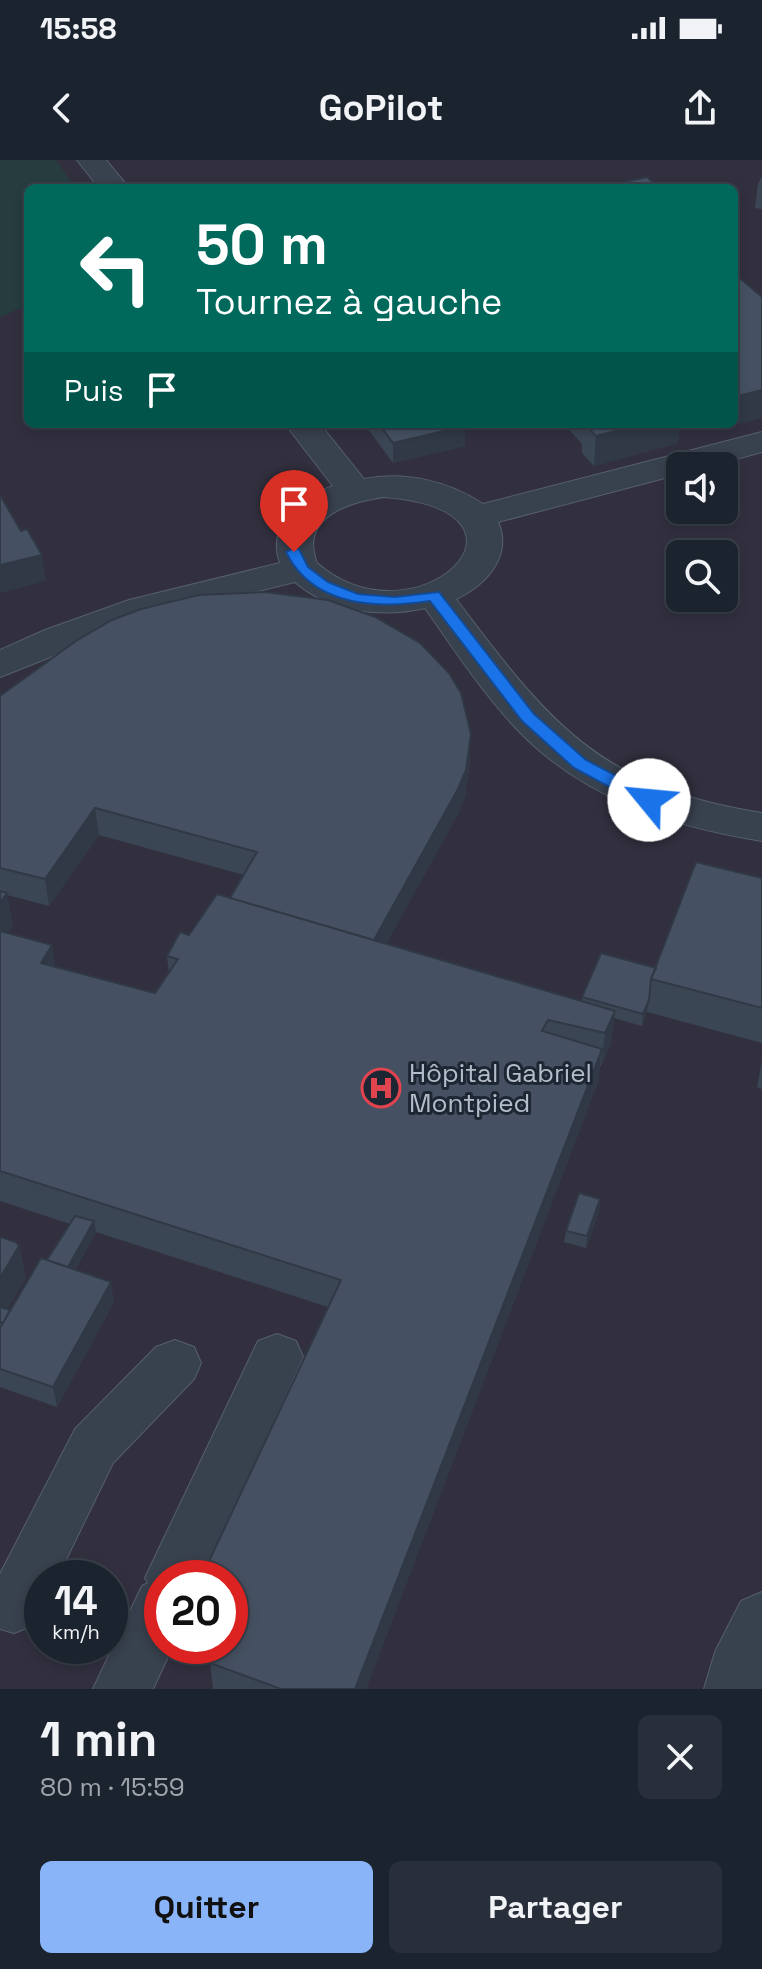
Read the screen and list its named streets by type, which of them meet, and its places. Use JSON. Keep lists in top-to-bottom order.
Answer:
{
  "places": {
    "hospital": ["Hôpital Gabriel Montpied"]
  },
  "page": {
    "status": "15:58",
    "header": "GoPilot",
    "turn": ["50 m", "Tournez à gauche"],
    "then": "Puis",
    "speed": "14 km/h",
    "limit": "20",
    "heading": ["1 min", "80 m · 15:59"],
    "buttons": ["Quitter", "Partager"]
  }
}
